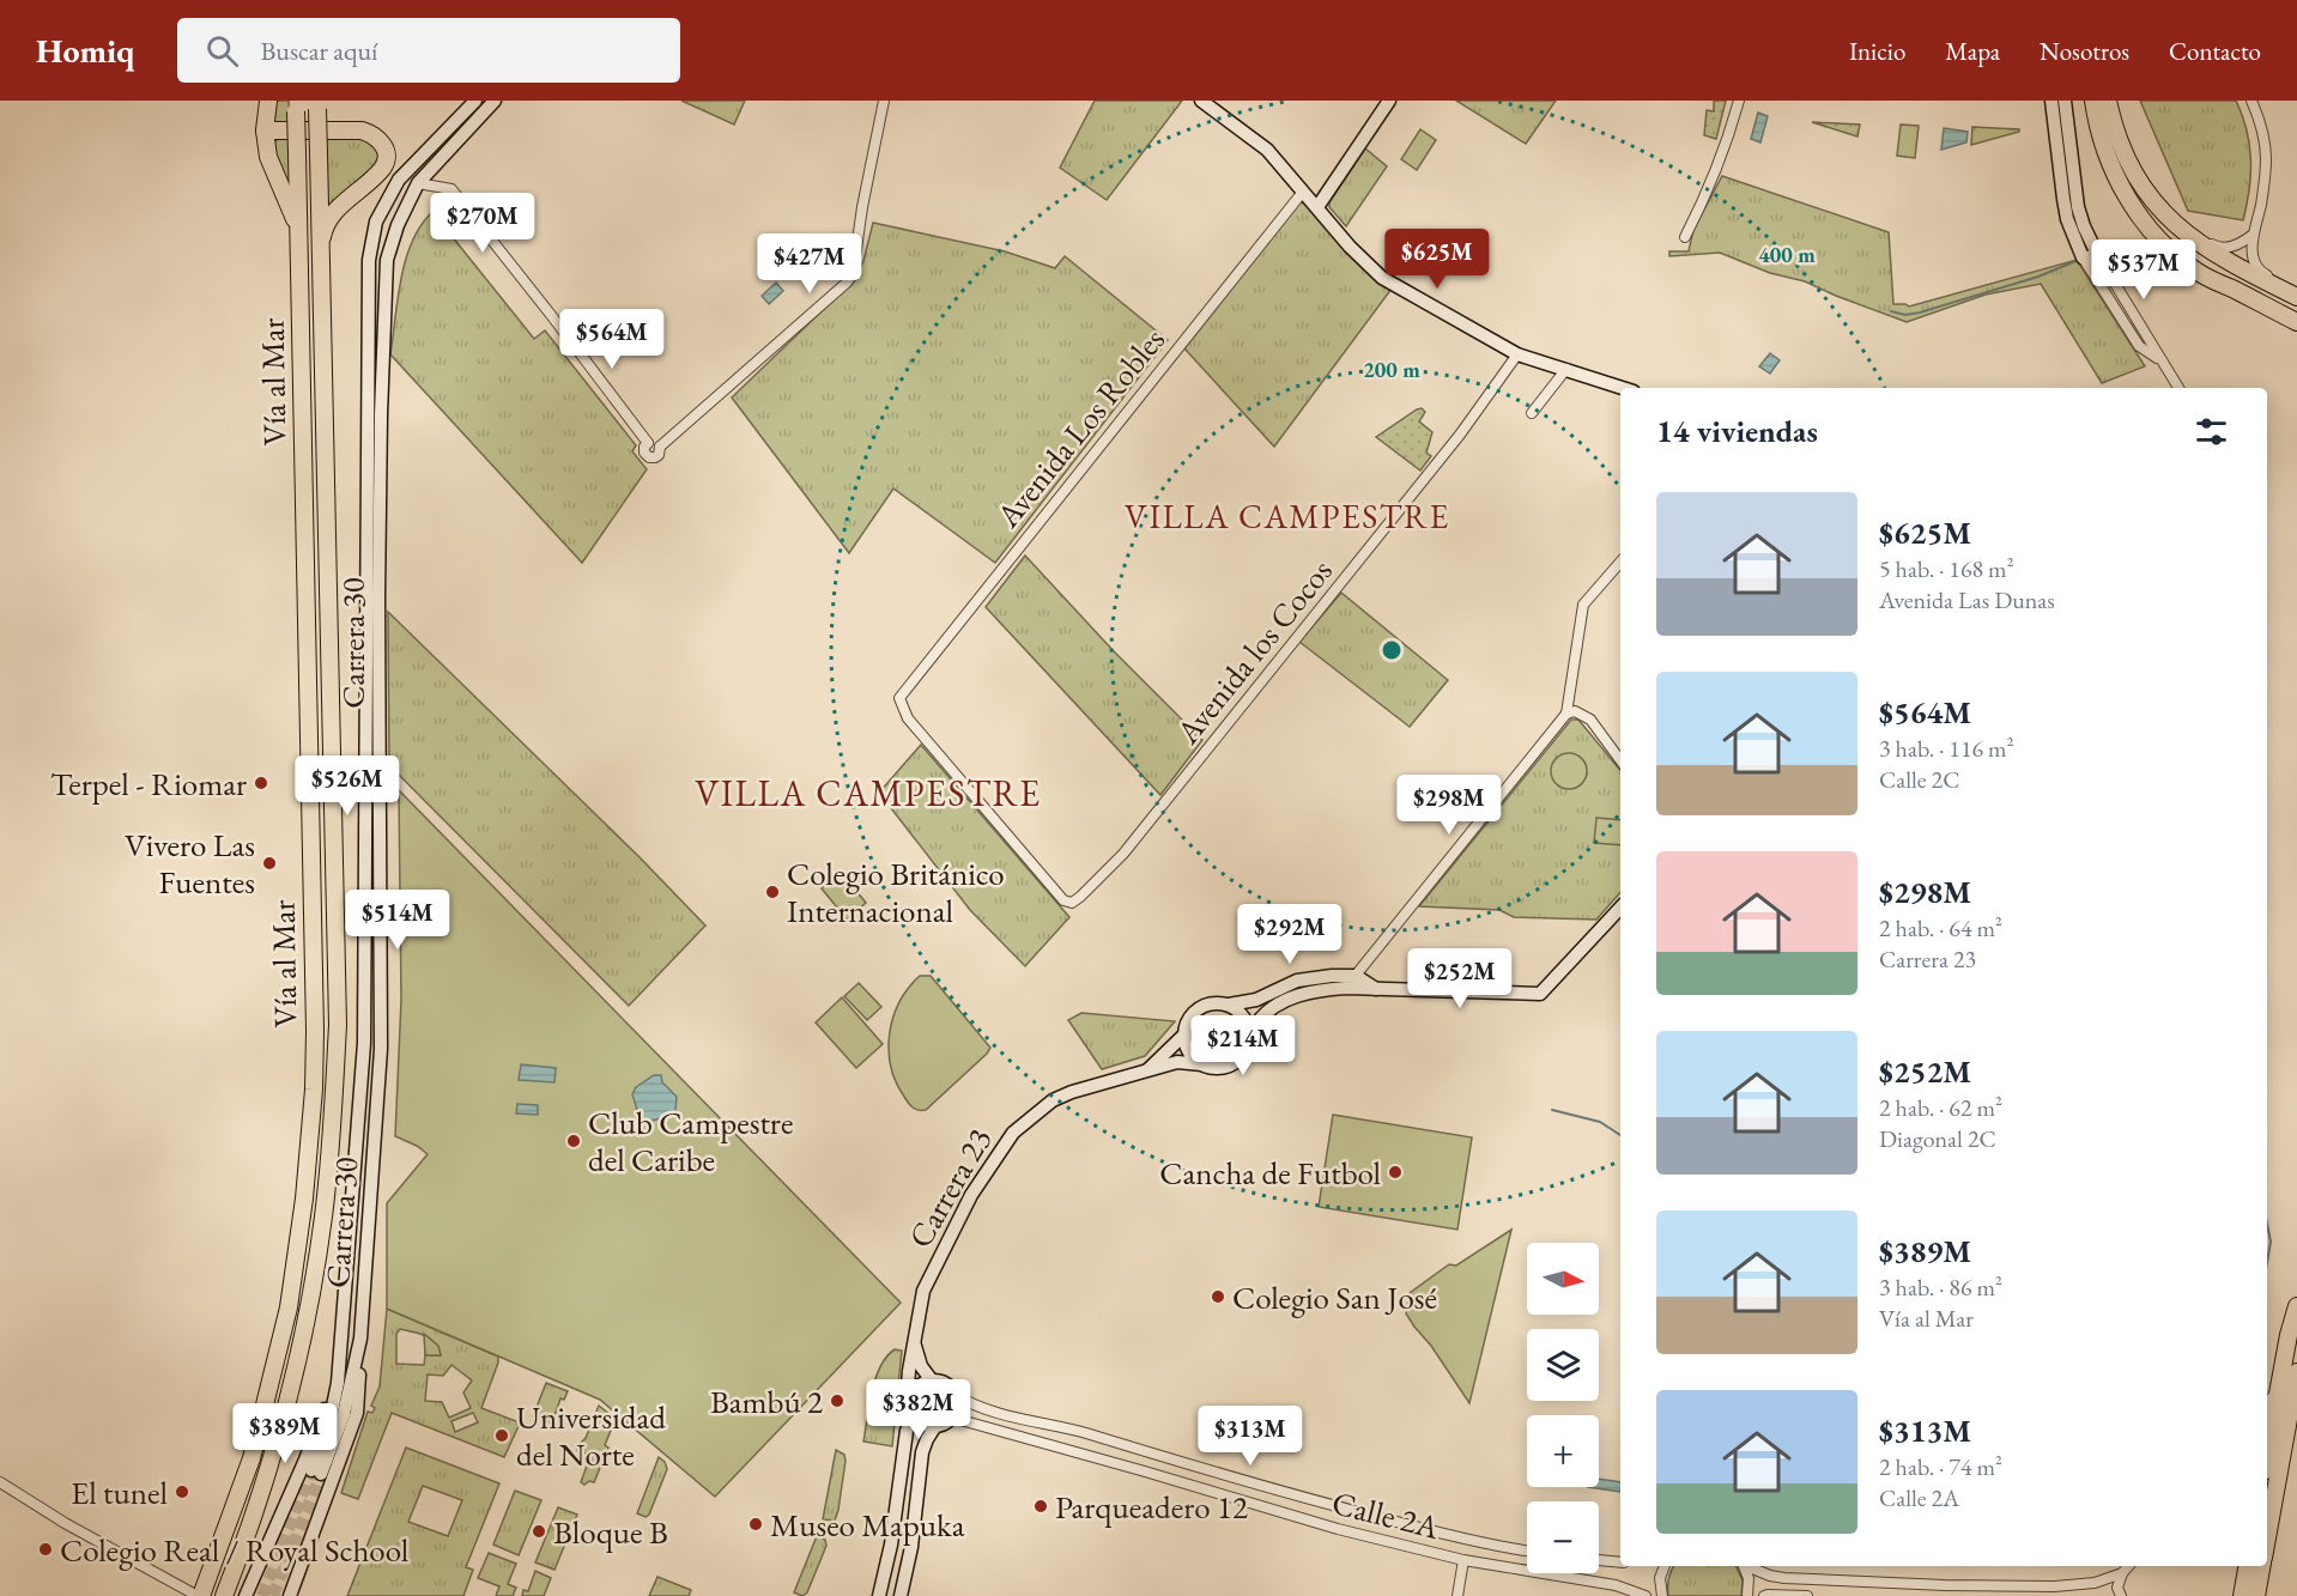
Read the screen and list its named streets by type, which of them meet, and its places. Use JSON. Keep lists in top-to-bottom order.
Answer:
{
  "streets": {
    "highway": ["Vía al Mar"],
    "main road": ["Carrera 30", "Carrera 23"],
    "street": ["Avenida Los Robles", "Avenida los Cocos", "Calle 2A"]
  },
  "crossings": [
    ["Avenida Los Robles", "Avenida los Cocos"],
    ["Carrera 23", "Calle 2A"]
  ],
  "districts": ["VILLA CAMPESTRE", "VILLA CAMPESTRE"],
  "places": [
    "Terpel - Riomar",
    "Vivero Las Fuentes",
    "Colegio Británico Internacional",
    "Club Campestre del Caribe",
    "Cancha de Futbol",
    "Colegio San José",
    "Bambú 2",
    "Universidad del Norte",
    "El tunel",
    "Parqueadero 12",
    "Museo Mapuka",
    "Bloque B",
    "Colegio Real / Royal School"
  ],
  "north": "right",
  "page": {
    "header": "Homiq",
    "search": "Buscar aquí",
    "nav": [
      "Inicio",
      "Mapa",
      "Nosotros",
      "Contacto"
    ],
    "price": [
      "$270M",
      "$625M",
      "$427M",
      "$537M",
      "$564M",
      "$526M",
      "$298M",
      "$514M",
      "$292M",
      "$252M",
      "$214M",
      "$382M",
      "$389M",
      "$313M"
    ],
    "heading": "14 viviendas",
    "list": [
      {
        "name": "$625M",
        "note": "5 hab. · 168 m² · Avenida Las Dunas"
      },
      {
        "name": "$564M",
        "note": "3 hab. · 116 m² · Calle 2C"
      },
      {
        "name": "$298M",
        "note": "2 hab. · 64 m² · Carrera 23"
      },
      {
        "name": "$252M",
        "note": "2 hab. · 62 m² · Diagonal 2C"
      },
      {
        "name": "$389M",
        "note": "3 hab. · 86 m² · Vía al Mar"
      },
      {
        "name": "$313M",
        "note": "2 hab. · 74 m² · Calle 2A"
      }
    ],
    "map_buttons": ["+", "−"]
  },
  "rings": ["400 m", "200 m"]
}
